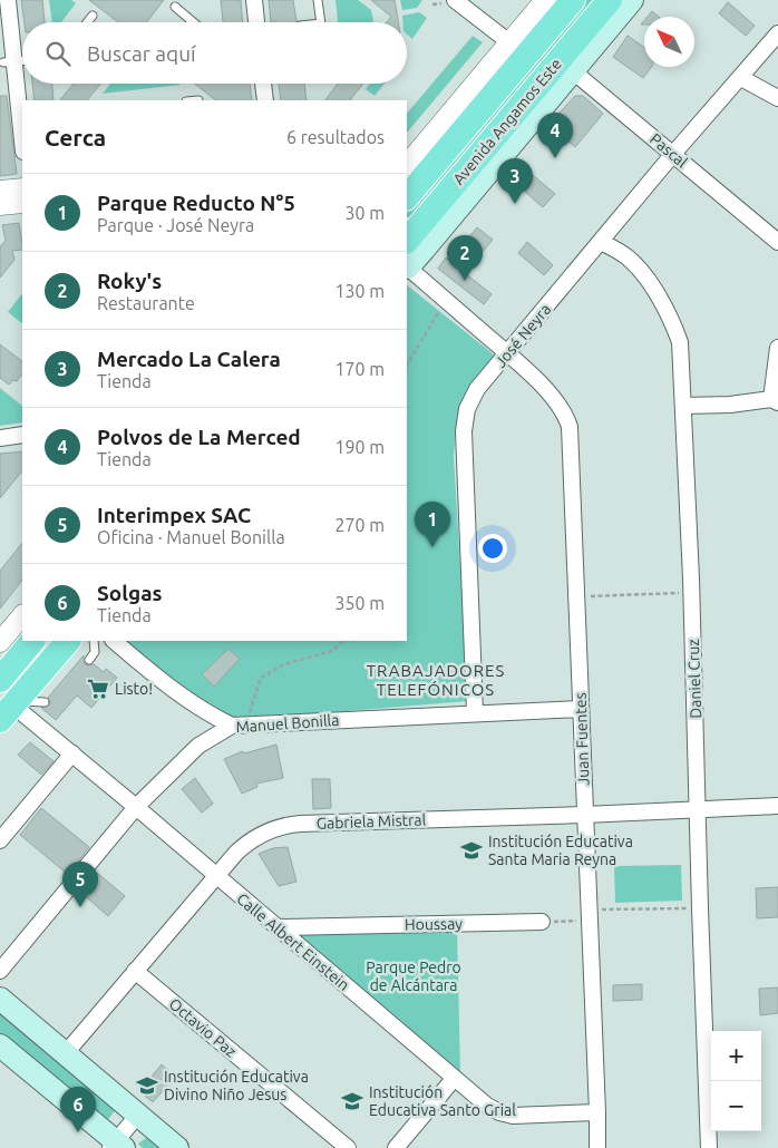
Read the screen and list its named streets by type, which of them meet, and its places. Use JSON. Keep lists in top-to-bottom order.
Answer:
{
  "streets": {
    "main road": ["Avenida Angamos Este"],
    "street": [
      "Pascal",
      "José Neyra",
      "Daniel Cruz",
      "Manuel Bonilla",
      "Juan Fuentes",
      "Gabriela Mistral",
      "Houssay",
      "Calle Albert Einstein",
      "Octavio Paz"
    ]
  },
  "crossings": [
    ["Avenida Angamos Este", "Pascal"],
    ["Pascal", "José Neyra"],
    ["José Neyra", "Daniel Cruz"],
    ["José Neyra", "Manuel Bonilla"],
    ["José Neyra", "Juan Fuentes"],
    ["Daniel Cruz", "Gabriela Mistral"],
    ["Manuel Bonilla", "Juan Fuentes"],
    ["Manuel Bonilla", "Calle Albert Einstein"],
    ["Juan Fuentes", "Gabriela Mistral"],
    ["Juan Fuentes", "Calle Albert Einstein"],
    ["Gabriela Mistral", "Calle Albert Einstein"],
    ["Gabriela Mistral", "Octavio Paz"],
    ["Houssay", "Calle Albert Einstein"]
  ],
  "districts": ["TRABAJADORES TELEFÓNICOS"],
  "parks": ["Parque Pedro de Alcántara"],
  "places": {
    "supermarket": ["Listo!"],
    "school or university": ["Institución Educativa Santa Maria Reyna", "Institución Educativa Divino Niño Jesus", "Institución Educativa Santo Grial"]
  },
  "north": "top left",
  "page": {
    "search": "Buscar aquí",
    "heading": ["Cerca", "6 resultados"],
    "pins": [
      "4",
      "3",
      "2",
      "1",
      "5",
      "6"
    ],
    "list": [
      {
        "mark": "1",
        "name": "Parque Reducto N°5",
        "note": "Parque · José Neyra",
        "value": "30 m"
      },
      {
        "mark": "2",
        "name": "Roky's",
        "note": "Restaurante",
        "value": "130 m"
      },
      {
        "mark": "3",
        "name": "Mercado La Calera",
        "note": "Tienda",
        "value": "170 m"
      },
      {
        "mark": "4",
        "name": "Polvos de La Merced",
        "note": "Tienda",
        "value": "190 m"
      },
      {
        "mark": "5",
        "name": "Interimpex SAC",
        "note": "Oficina · Manuel Bonilla",
        "value": "270 m"
      },
      {
        "mark": "6",
        "name": "Solgas",
        "note": "Tienda",
        "value": "350 m"
      }
    ],
    "map_buttons": ["+", "−"]
  }
}
